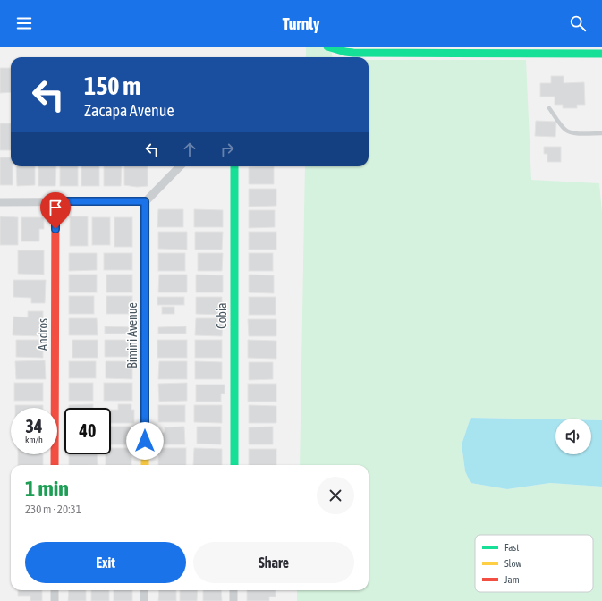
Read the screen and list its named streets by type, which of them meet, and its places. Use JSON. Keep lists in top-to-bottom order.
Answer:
{
  "streets": {
    "street": ["Cobia", "Andros", "Bimini Avenue"]
  },
  "legend": ["Fast", "Slow", "Jam"],
  "page": {
    "header": "Turnly",
    "turn": ["150 m", "Zacapa Avenue"],
    "speed": "34 km/h",
    "limit": "40",
    "heading": ["1 min", "230 m · 20:31"],
    "buttons": ["Exit", "Share"]
  }
}
